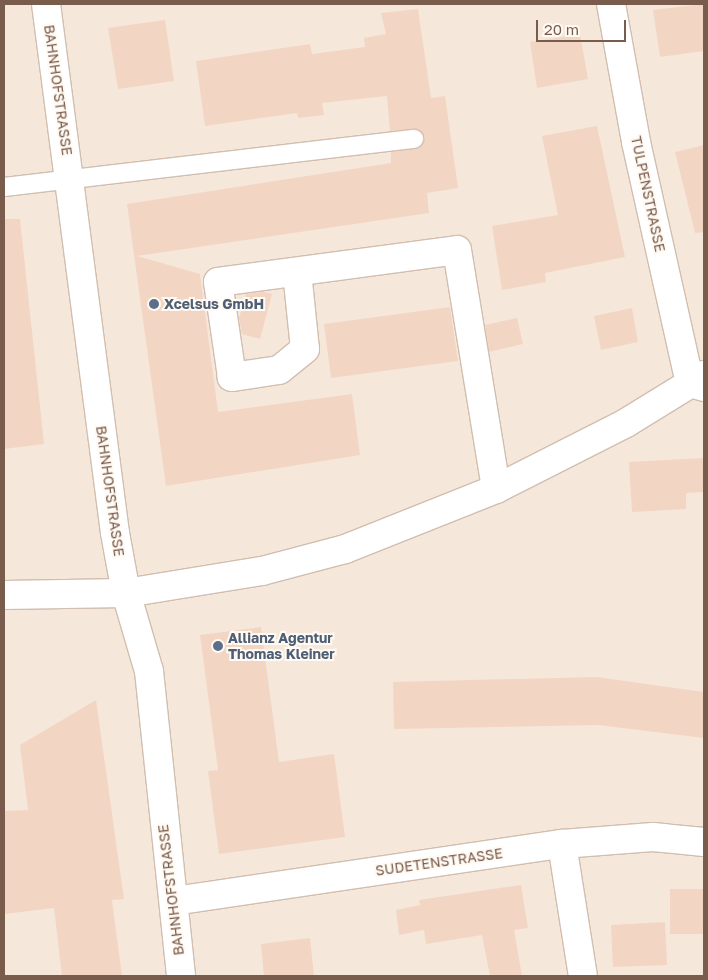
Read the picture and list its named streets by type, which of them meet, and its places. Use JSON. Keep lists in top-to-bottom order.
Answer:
{
  "streets": {
    "street": ["BAHNHOFSTRASSE", "TULPENSTRASSE", "SUDETENSTRASSE"]
  },
  "crossings": [
    ["BAHNHOFSTRASSE", "SUDETENSTRASSE"]
  ],
  "places": ["Xcelsus GmbH", "Allianz Agentur Thomas Kleiner"],
  "scale_bar": "20 m"
}
